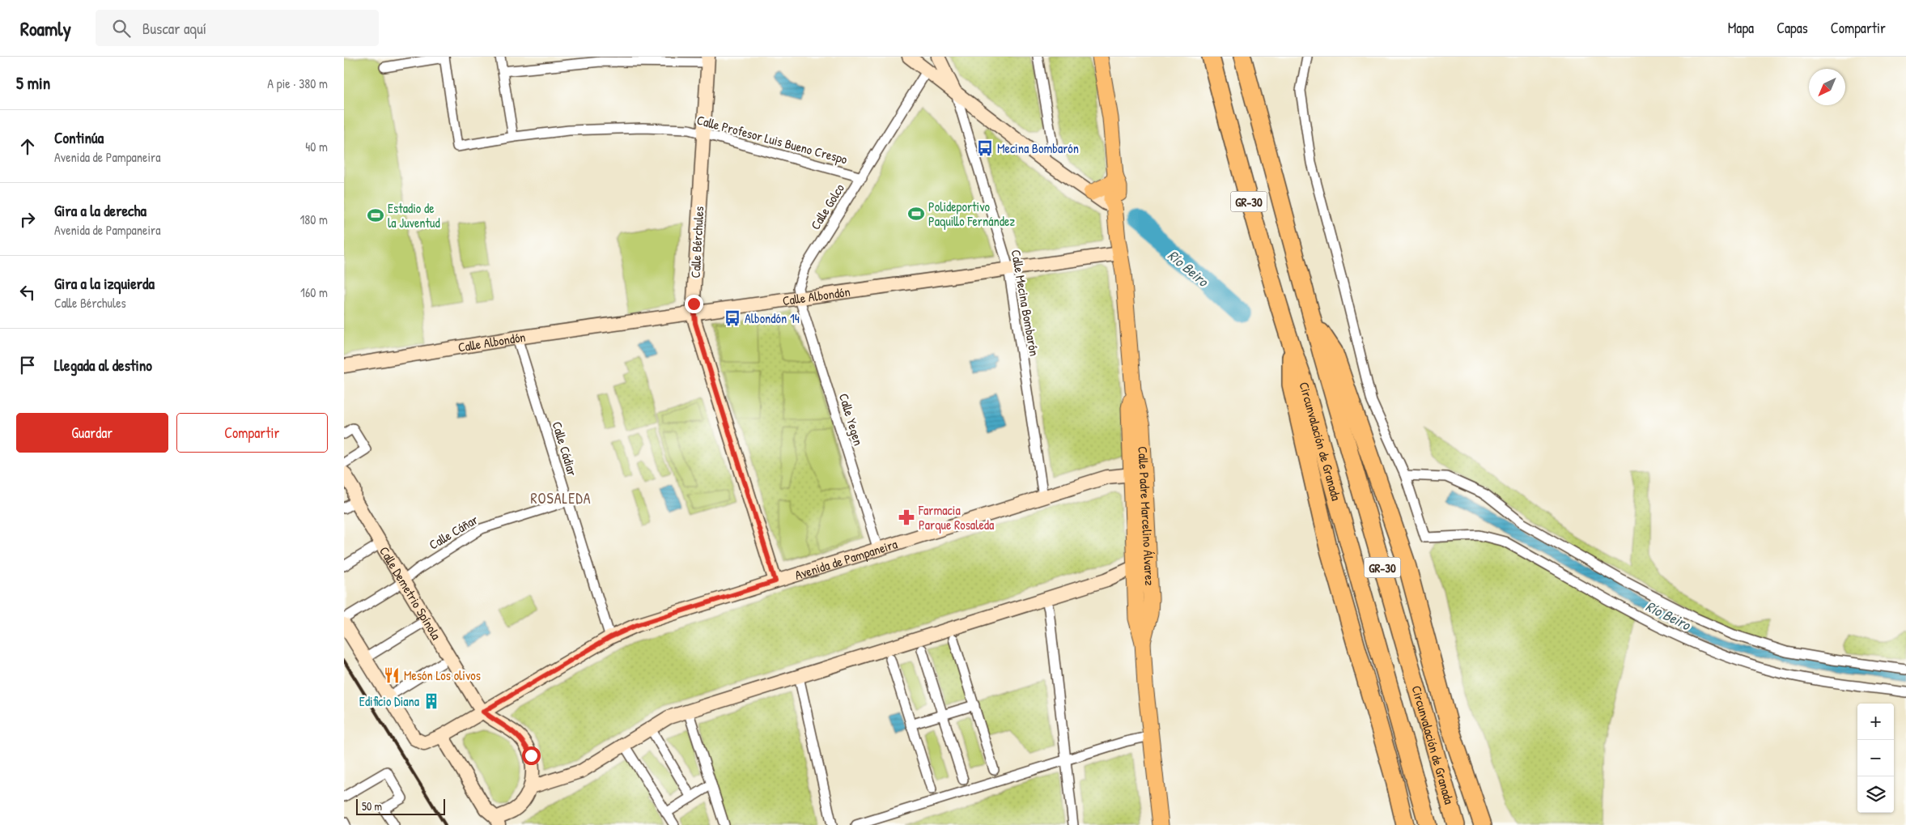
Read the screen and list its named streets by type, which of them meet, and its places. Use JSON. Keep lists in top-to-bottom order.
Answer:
{
  "streets": {
    "highway": ["GR-30", "Circunvalación de Granada"],
    "main road": ["Calle Padre Marcelino Álvarez"],
    "street": [
      "Calle Profesor Luis Bueno Crespo",
      "Calle Golco",
      "Calle Bérchules",
      "Calle Albondón",
      "Calle Mecina Bombarón",
      "Calle Yegen",
      "Calle Cádiar",
      "Calle Cáñar",
      "Avenida de Pampaneira",
      "Calle Demetrio Spínola"
    ]
  },
  "crossings": [
    ["Calle Profesor Luis Bueno Crespo", "Calle Golco"],
    ["Calle Profesor Luis Bueno Crespo", "Calle Bérchules"],
    ["Calle Golco", "Calle Albondón"],
    ["Calle Golco", "Calle Yegen"],
    ["Calle Bérchules", "Calle Albondón"],
    ["Calle Bérchules", "Avenida de Pampaneira"],
    ["Calle Albondón", "Calle Mecina Bombarón"],
    ["Calle Albondón", "Calle Yegen"],
    ["Calle Albondón", "Calle Cádiar"],
    ["Calle Albondón", "Calle Padre Marcelino Álvarez"],
    ["Calle Mecina Bombarón", "Avenida de Pampaneira"],
    ["Calle Yegen", "Avenida de Pampaneira"],
    ["Calle Cádiar", "Calle Cáñar"],
    ["Calle Cádiar", "Avenida de Pampaneira"],
    ["Calle Padre Marcelino Álvarez", "Avenida de Pampaneira"],
    ["Calle Cáñar", "Calle Demetrio Spínola"],
    ["Avenida de Pampaneira", "Calle Demetrio Spínola"]
  ],
  "districts": ["ROSALEDA"],
  "water": ["Río Beiro"],
  "places": {
    "bus stop": ["Mecina Bombarón", "Albondón 14"],
    "sports": ["Polideportivo Paquillo Fernández", "Estadio de la Juventud"],
    "pharmacy": ["Farmacia Parque Rosaleda"],
    "restaurant": ["Mesón Los olivos"],
    "building": ["Edificio Diana"]
  },
  "scale_bar": "50 m",
  "north": "bottom left",
  "page": {
    "header": "Roamly",
    "search": "Buscar aquí",
    "nav": ["Mapa", "Capas", "Compartir"],
    "heading": ["5 min", "A pie · 380 m"],
    "list": [
      ["Continúa", "Avenida de Pampaneira", "40 m"],
      ["Gira a la derecha", "Avenida de Pampaneira", "180 m"],
      ["Gira a la izquierda", "Calle Bérchules", "160 m"],
      "Llegada al destino"
    ],
    "buttons": ["Guardar", "Compartir"],
    "map_buttons": ["+", "−"],
    "scale": "50 m"
  }
}
